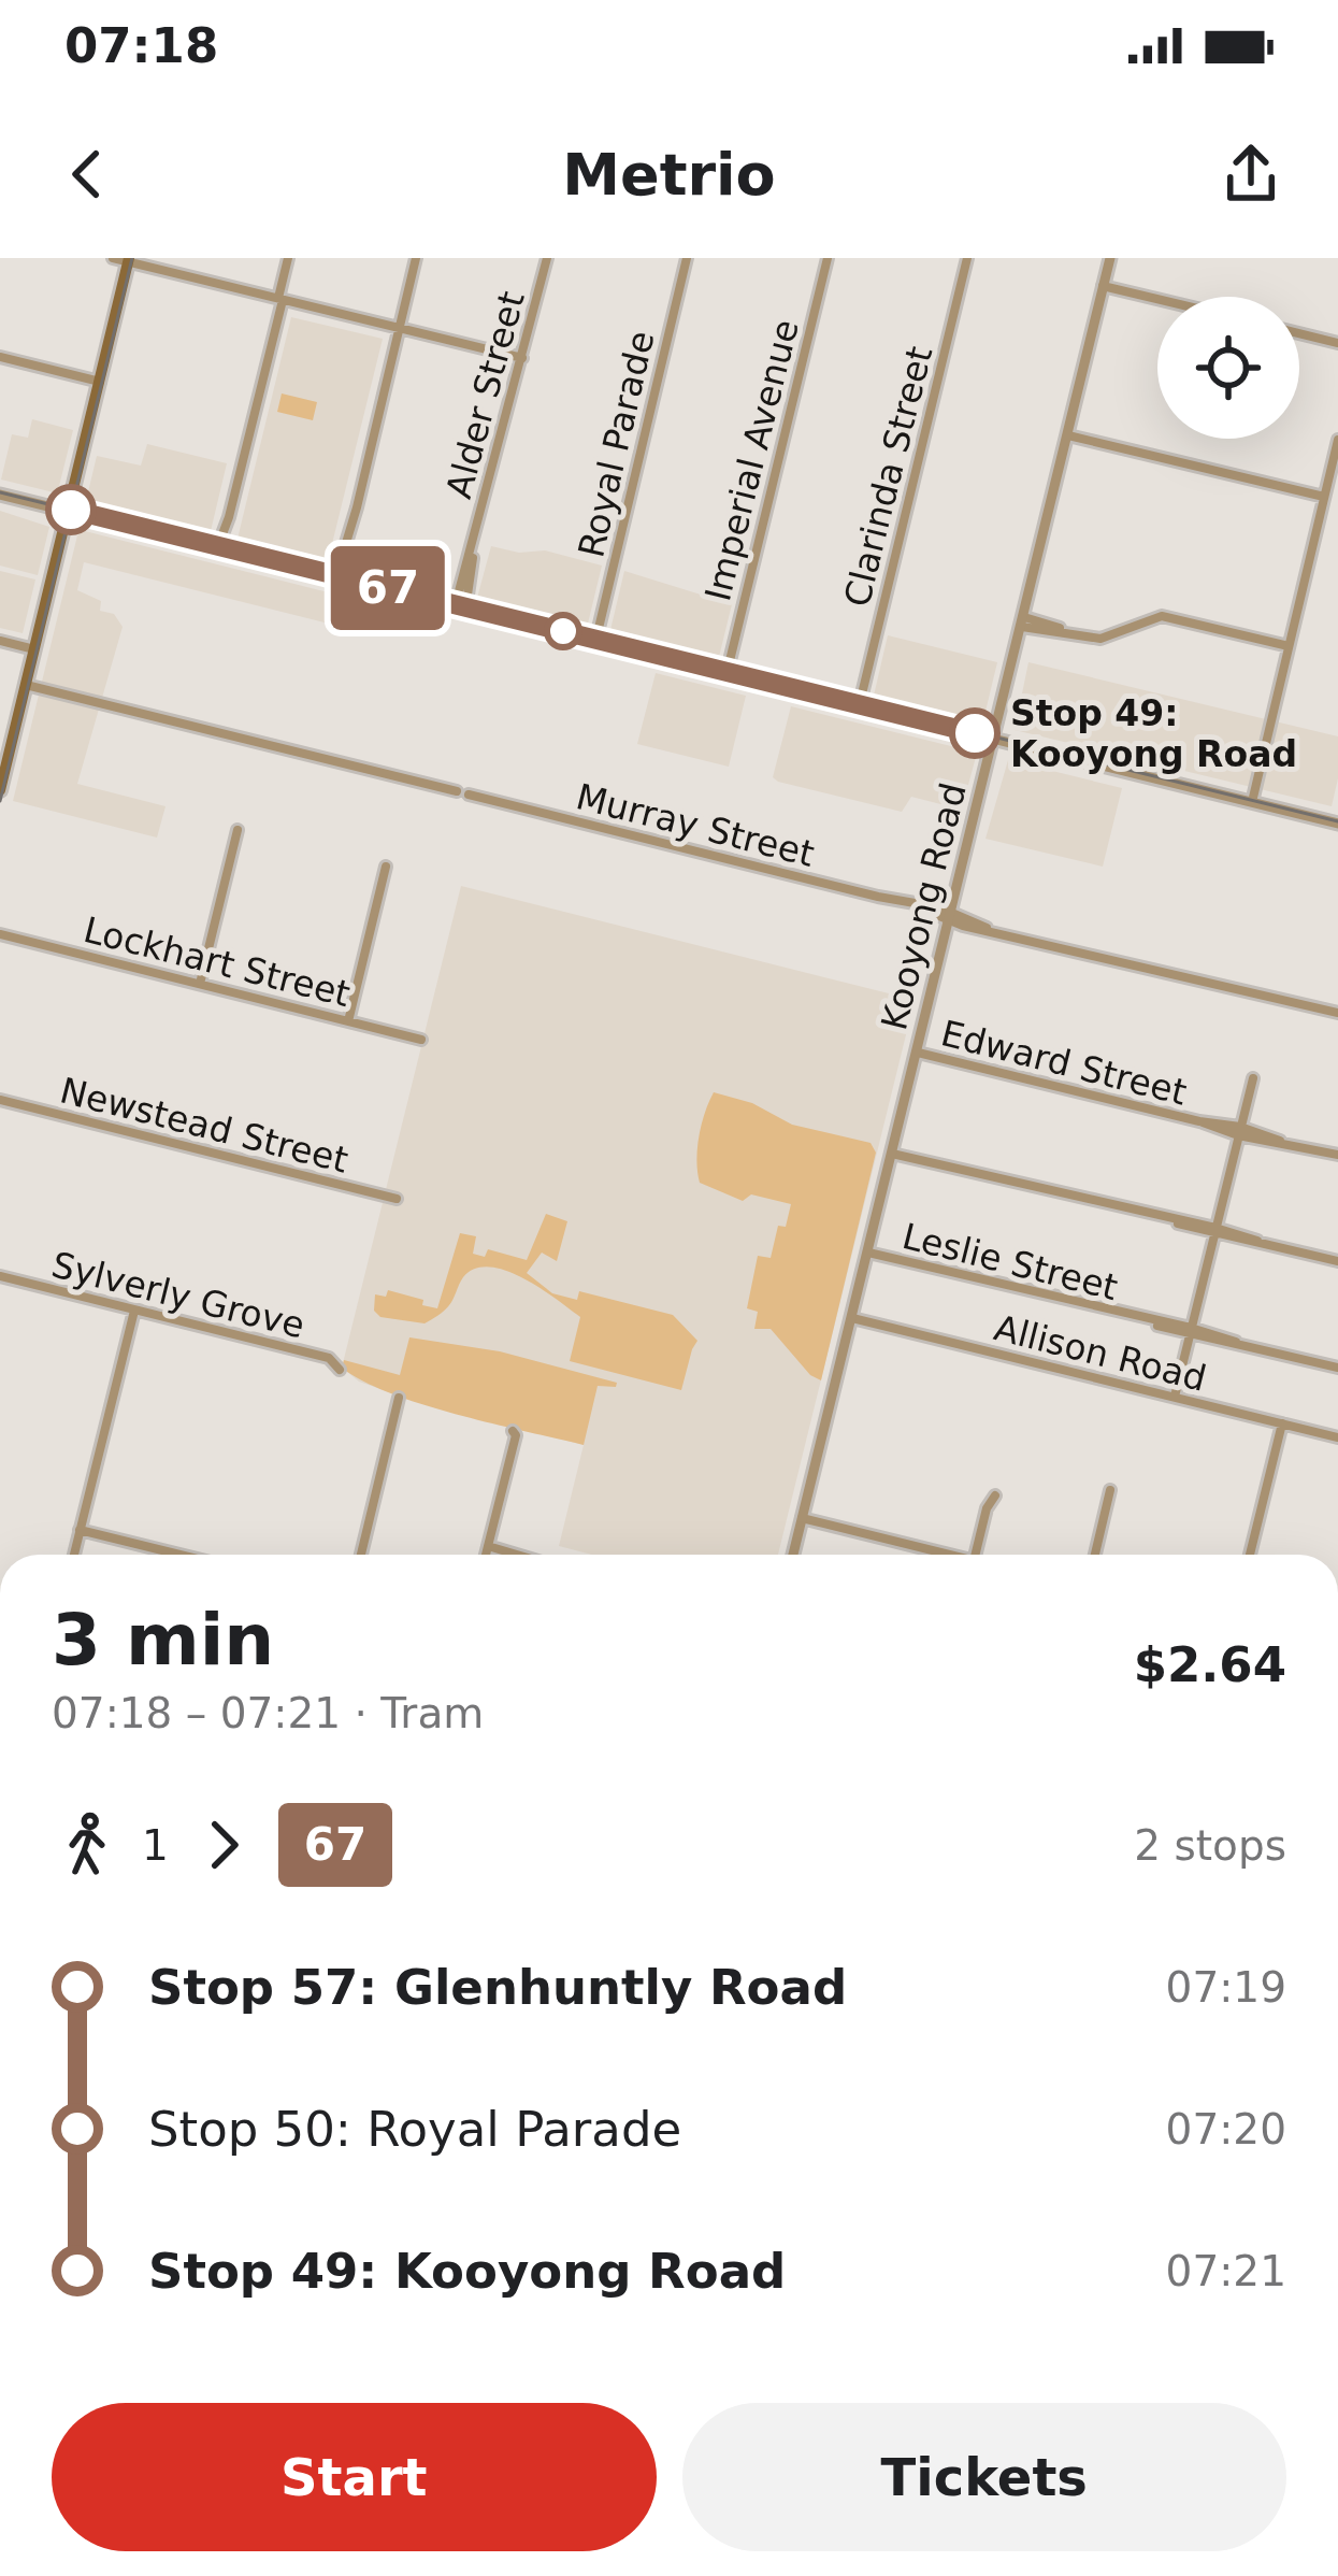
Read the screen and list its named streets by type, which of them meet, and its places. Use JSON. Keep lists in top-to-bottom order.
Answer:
{
  "streets": {
    "street": [
      "Alder Street",
      "Royal Parade",
      "Imperial Avenue",
      "Clarinda Street",
      "Murray Street",
      "Kooyong Road",
      "Lockhart Street",
      "Edward Street",
      "Newstead Street",
      "Leslie Street",
      "Sylverly Grove",
      "Allison Road"
    ]
  },
  "crossings": [
    ["Murray Street", "Kooyong Road"],
    ["Kooyong Road", "Edward Street"],
    ["Kooyong Road", "Leslie Street"],
    ["Kooyong Road", "Allison Road"]
  ],
  "places": ["Stop 49: Kooyong Road"],
  "lines": ["tram line 67"],
  "page": {
    "status": "07:18",
    "header": "Metrio",
    "on_map": "67",
    "heading": ["3 min", "07:18 – 07:21 · Tram", "$2.64"],
    "legs": ["1", "67", "2 stops"],
    "list": [
      {
        "name": "Stop 57: Glenhuntly Road",
        "value": "07:19"
      },
      {
        "name": "Stop 50: Royal Parade",
        "value": "07:20"
      },
      {
        "name": "Stop 49: Kooyong Road",
        "value": "07:21"
      }
    ],
    "buttons": ["Start", "Tickets"]
  }
}
